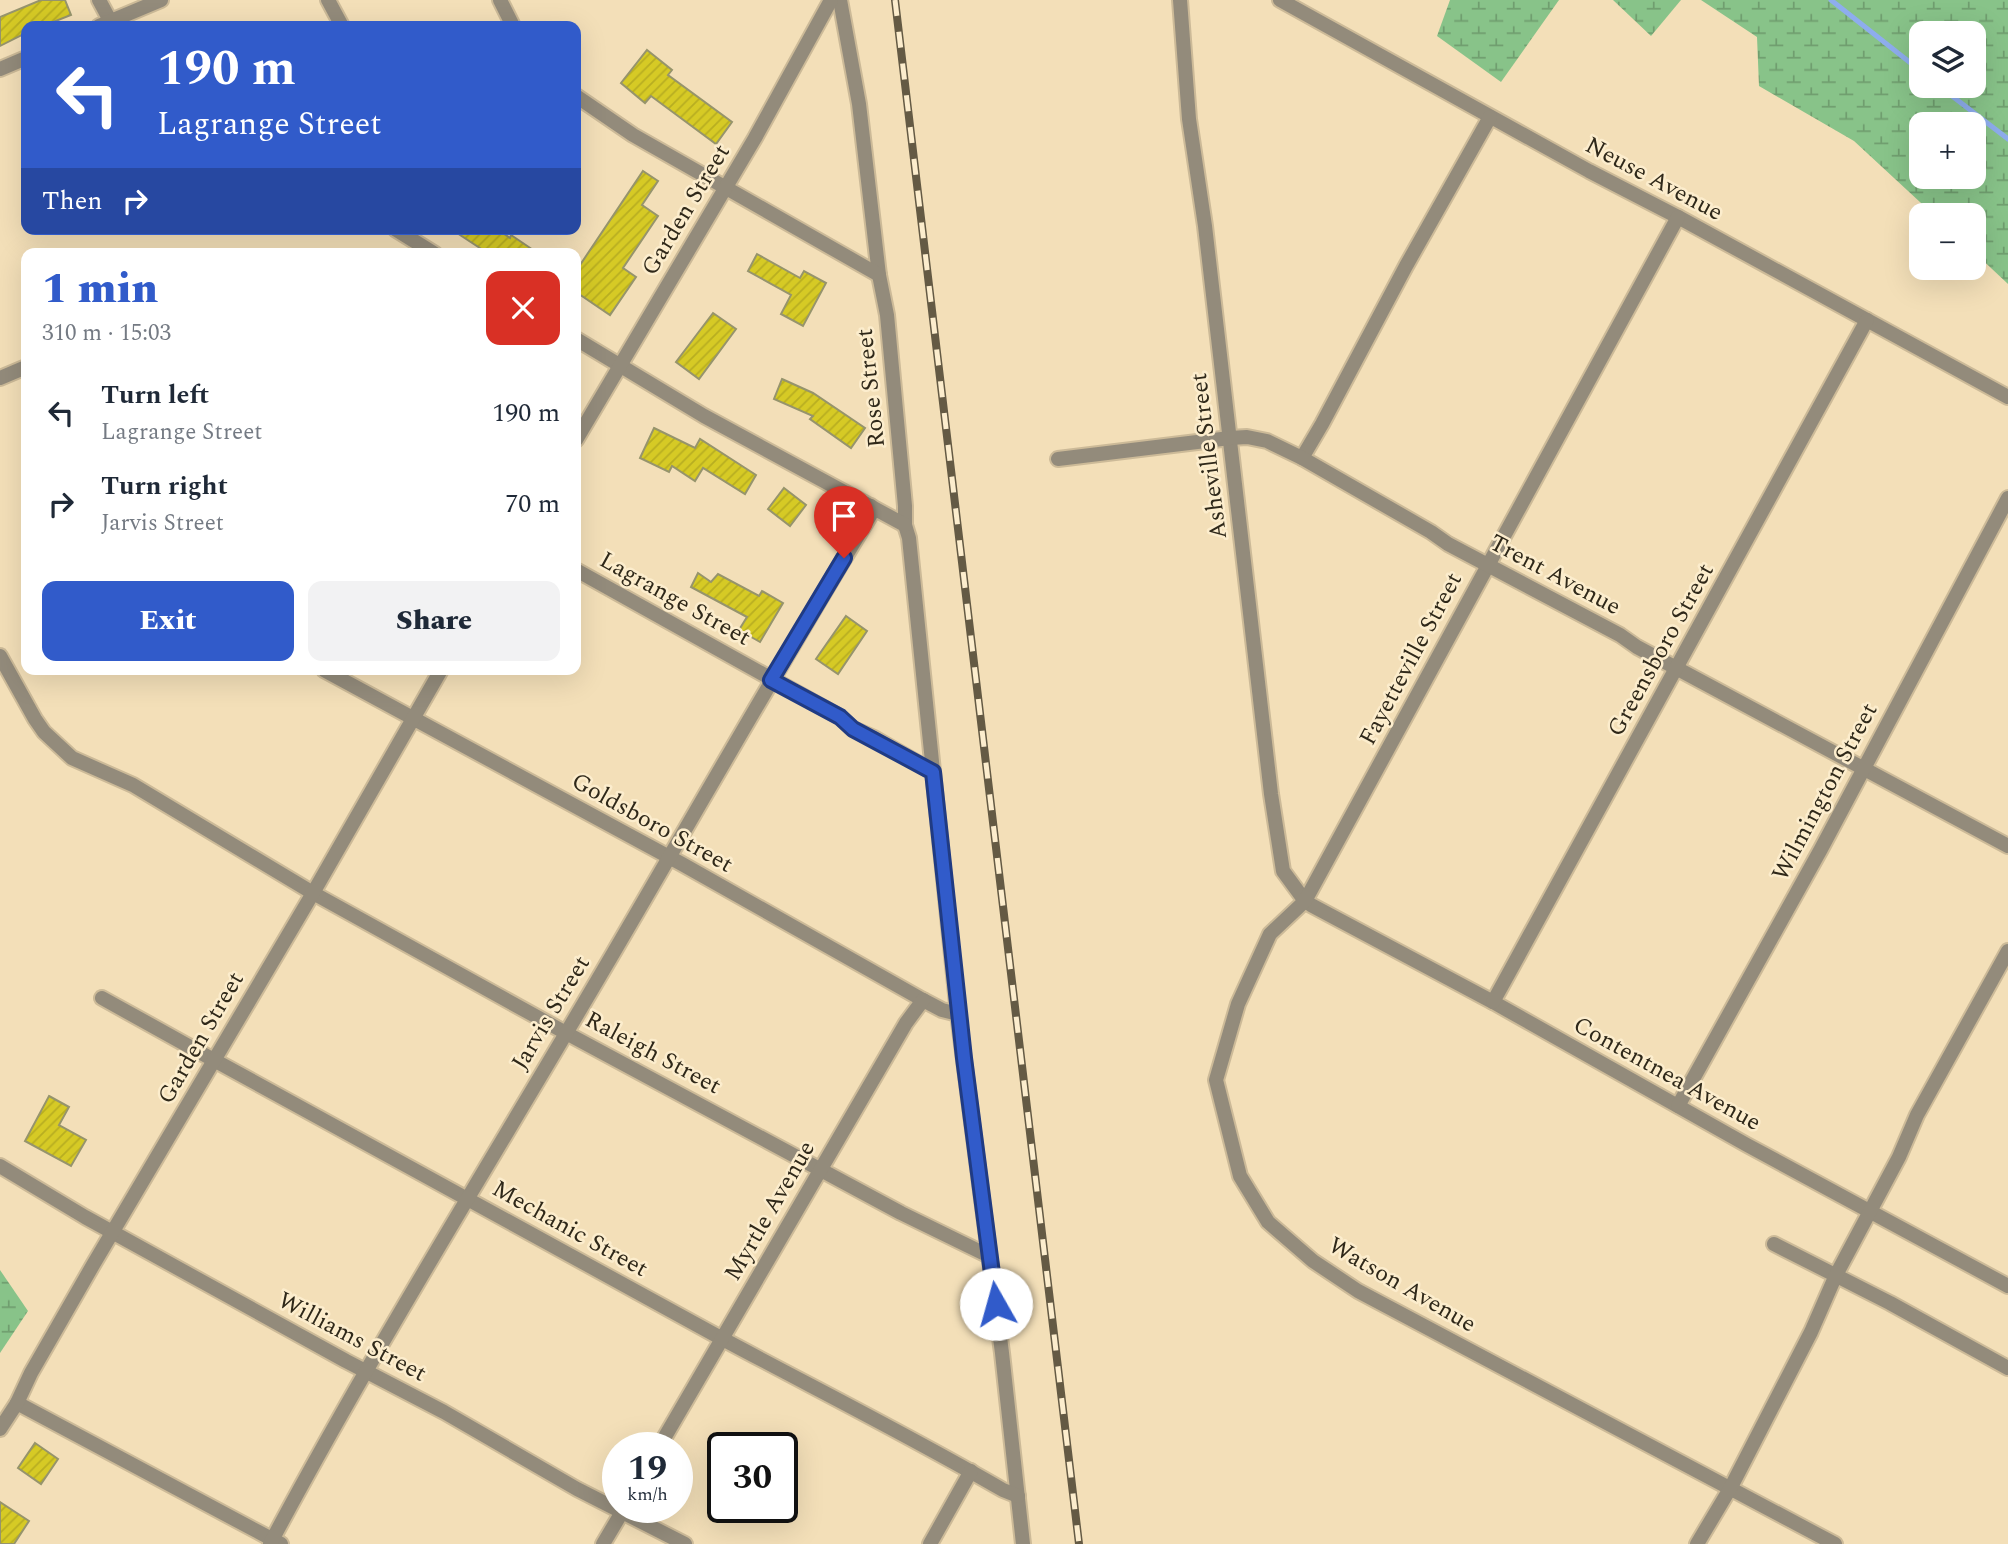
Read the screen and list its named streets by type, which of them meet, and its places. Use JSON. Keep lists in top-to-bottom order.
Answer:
{
  "streets": {
    "street": [
      "Neuse Avenue",
      "Garden Street",
      "Rose Street",
      "Asheville Street",
      "Trent Avenue",
      "Lagrange Street",
      "Greensboro Street",
      "Fayetteville Street",
      "Wilmington Street",
      "Goldsboro Street",
      "Jarvis Street",
      "Raleigh Street",
      "Contentnea Avenue",
      "Myrtle Avenue",
      "Mechanic Street",
      "Watson Avenue",
      "Williams Street"
    ]
  },
  "crossings": [
    ["Neuse Avenue", "Greensboro Street"],
    ["Neuse Avenue", "Fayetteville Street"],
    ["Garden Street", "Goldsboro Street"],
    ["Garden Street", "Raleigh Street"],
    ["Garden Street", "Mechanic Street"],
    ["Garden Street", "Williams Street"],
    ["Rose Street", "Lagrange Street"],
    ["Rose Street", "Goldsboro Street"],
    ["Rose Street", "Raleigh Street"],
    ["Rose Street", "Mechanic Street"],
    ["Asheville Street", "Trent Avenue"],
    ["Asheville Street", "Fayetteville Street"],
    ["Asheville Street", "Contentnea Avenue"],
    ["Asheville Street", "Watson Avenue"],
    ["Trent Avenue", "Greensboro Street"],
    ["Trent Avenue", "Fayetteville Street"],
    ["Trent Avenue", "Wilmington Street"],
    ["Lagrange Street", "Jarvis Street"],
    ["Greensboro Street", "Contentnea Avenue"],
    ["Fayetteville Street", "Contentnea Avenue"],
    ["Fayetteville Street", "Watson Avenue"],
    ["Wilmington Street", "Contentnea Avenue"],
    ["Goldsboro Street", "Jarvis Street"],
    ["Goldsboro Street", "Myrtle Avenue"],
    ["Jarvis Street", "Raleigh Street"],
    ["Jarvis Street", "Mechanic Street"],
    ["Jarvis Street", "Williams Street"],
    ["Raleigh Street", "Myrtle Avenue"],
    ["Contentnea Avenue", "Watson Avenue"],
    ["Myrtle Avenue", "Mechanic Street"]
  ],
  "page": {
    "map_buttons": ["+", "−"],
    "turn": ["190 m", "Lagrange Street"],
    "then": "Then",
    "heading": ["1 min", "310 m · 15:03"],
    "list": [
      {
        "name": "Turn left",
        "note": "Lagrange Street",
        "value": "190 m"
      },
      {
        "name": "Turn right",
        "note": "Jarvis Street",
        "value": "70 m"
      }
    ],
    "buttons": ["Exit", "Share"],
    "speed": "19 km/h",
    "limit": "30"
  }
}
